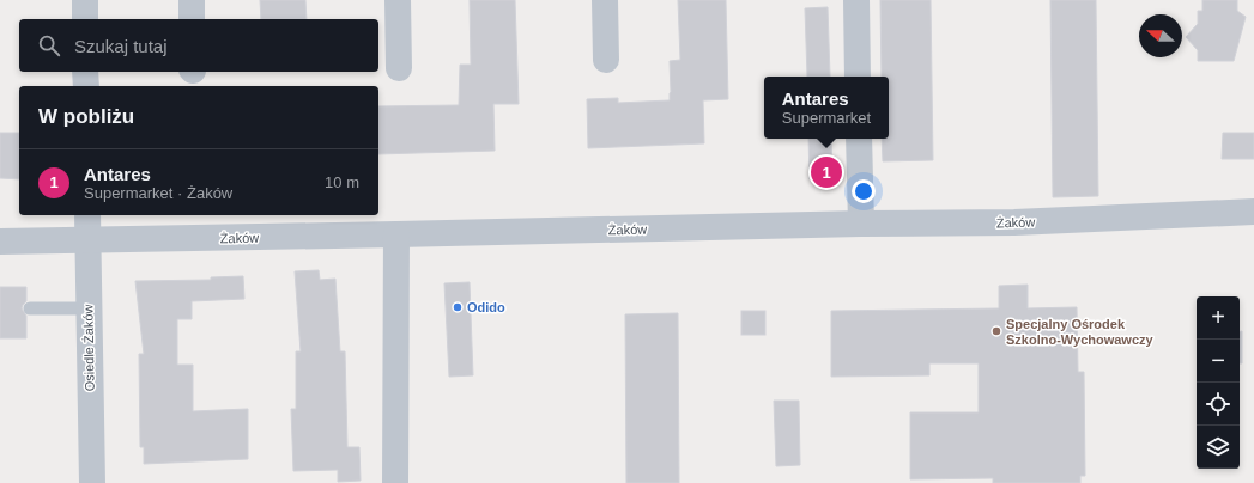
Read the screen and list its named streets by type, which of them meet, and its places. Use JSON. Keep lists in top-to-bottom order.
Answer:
{
  "streets": {
    "street": ["Żaków", "Osiedle Żaków"]
  },
  "crossings": [
    ["Żaków", "Osiedle Żaków"]
  ],
  "places": ["Odido", "Specjalny Ośrodek Szkolno-Wychowawczy"],
  "north": "left",
  "page": {
    "search": "Szukaj tutaj",
    "popup": ["Antares", "Supermarket"],
    "heading": "W pobliżu",
    "list": [
      {
        "mark": "1",
        "name": "Antares",
        "note": "Supermarket · Żaków",
        "value": "10 m"
      }
    ],
    "pins": "1",
    "map_buttons": ["+", "−"]
  }
}
